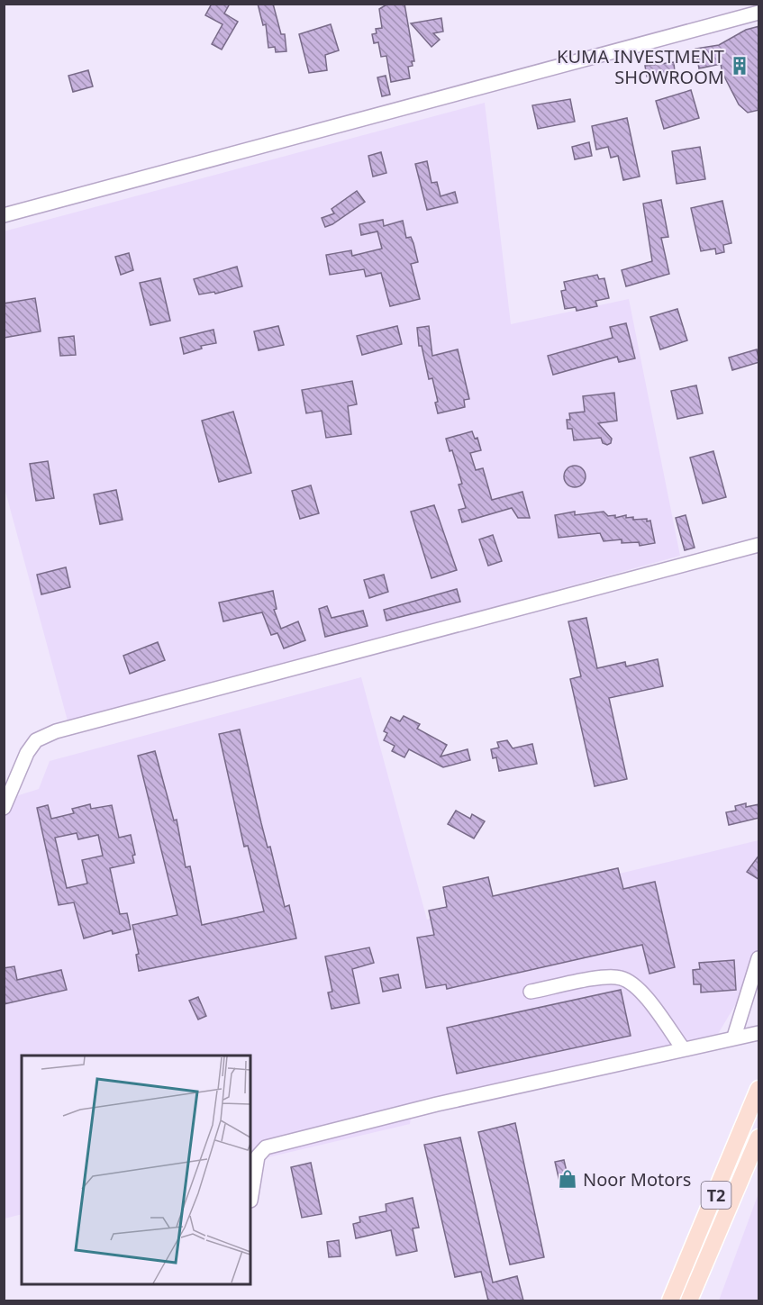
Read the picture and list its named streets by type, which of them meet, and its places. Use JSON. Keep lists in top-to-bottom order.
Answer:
{
  "streets": {
    "main road": ["T2"]
  },
  "places": {
    "building": ["KUMA INVESTMENT SHOWROOM"],
    "shop": ["Noor Motors"]
  }
}
